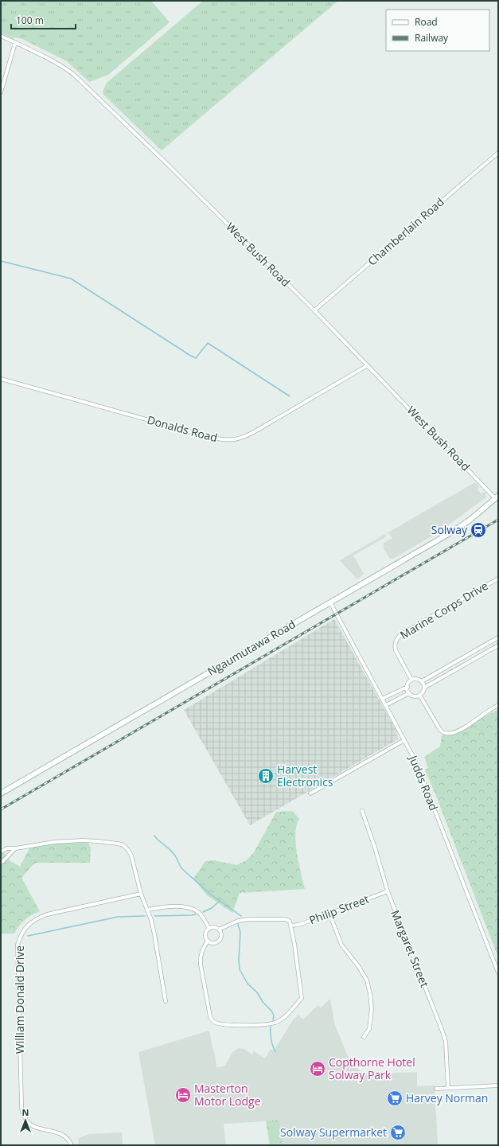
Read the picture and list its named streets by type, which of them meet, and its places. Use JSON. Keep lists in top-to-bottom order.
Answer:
{
  "streets": {
    "main road": ["Ngaumutawa Road"],
    "street": [
      "Chamberlain Road",
      "West Bush Road",
      "Donalds Road",
      "Marine Corps Drive",
      "Judds Road",
      "Philip Street",
      "Margaret Street",
      "William Donald Drive"
    ]
  },
  "crossings": [
    ["Chamberlain Road", "West Bush Road"],
    ["West Bush Road", "Donalds Road"],
    ["West Bush Road", "Ngaumutawa Road"],
    ["Ngaumutawa Road", "Judds Road"],
    ["Philip Street", "Margaret Street"]
  ],
  "places": {
    "station": ["Solway"],
    "building": ["Harvest Electronics"],
    "hotel": ["Copthorne Hotel Solway Park", "Masterton Motor Lodge"],
    "supermarket": ["Harvey Norman", "Solway Supermarket"]
  },
  "legend": ["Road", "Railway"],
  "scale_bar": "100 m",
  "north": "top"
}
